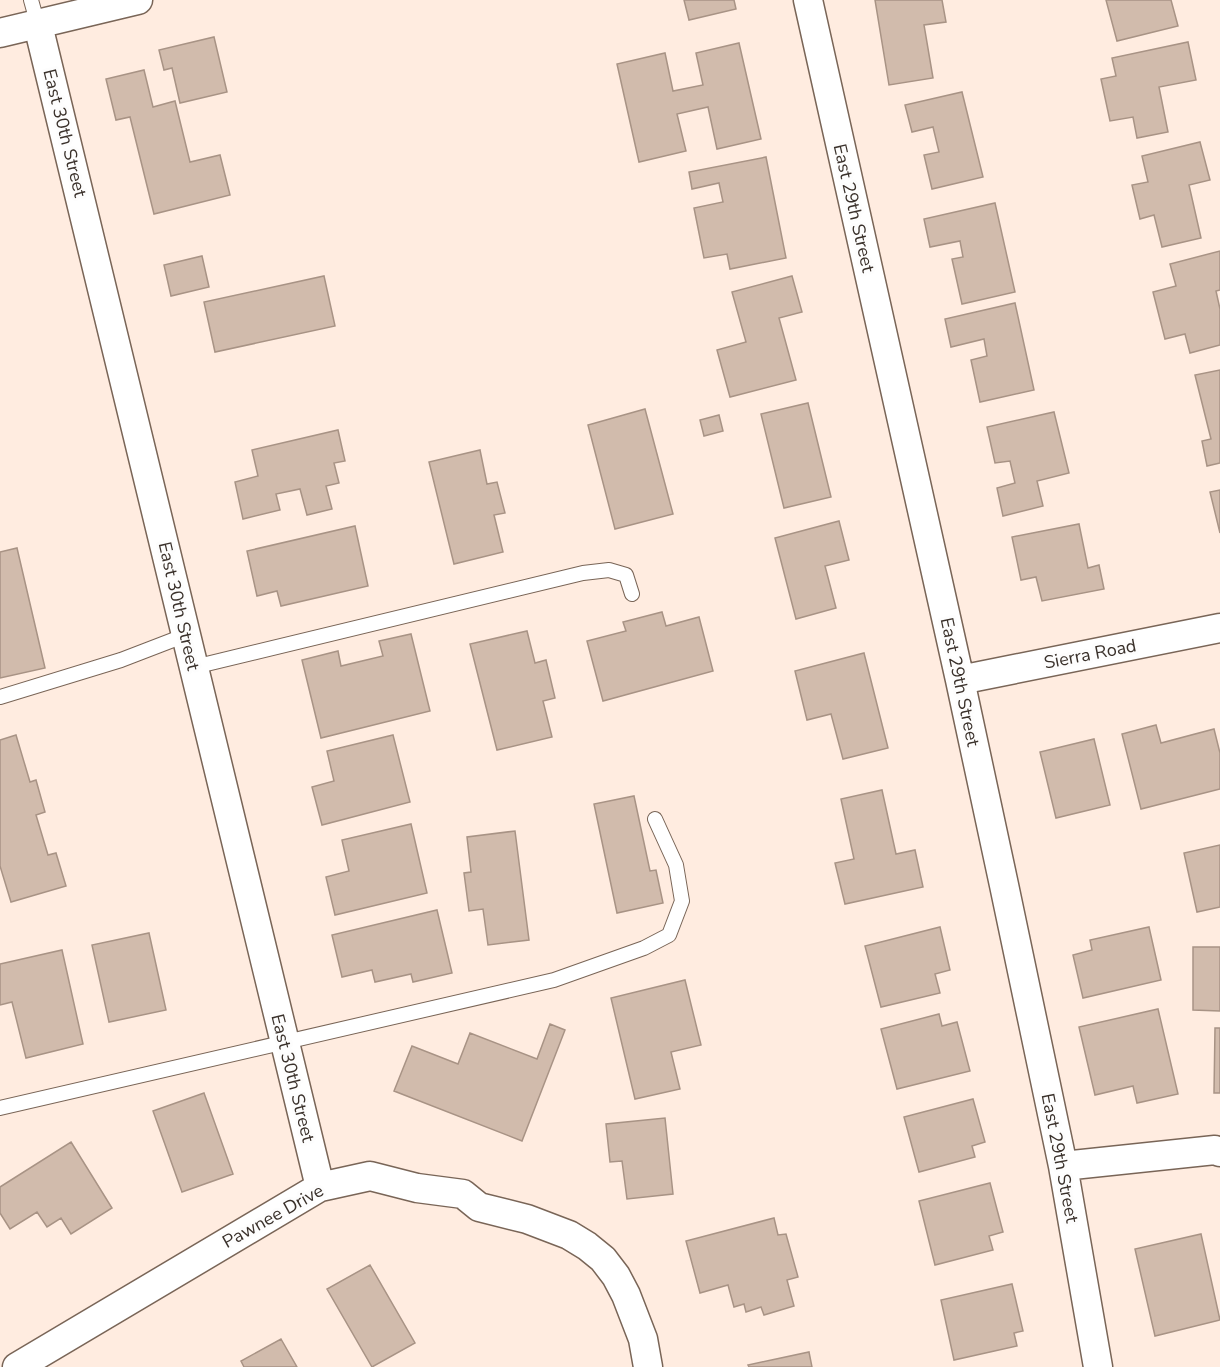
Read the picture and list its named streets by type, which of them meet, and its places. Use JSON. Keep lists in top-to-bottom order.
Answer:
{
  "streets": {
    "street": [
      "East 30th Street",
      "East 29th Street",
      "Sierra Road",
      "Pawnee Drive"
    ]
  },
  "crossings": [
    ["East 30th Street", "Pawnee Drive"],
    ["East 29th Street", "Sierra Road"]
  ]
}
